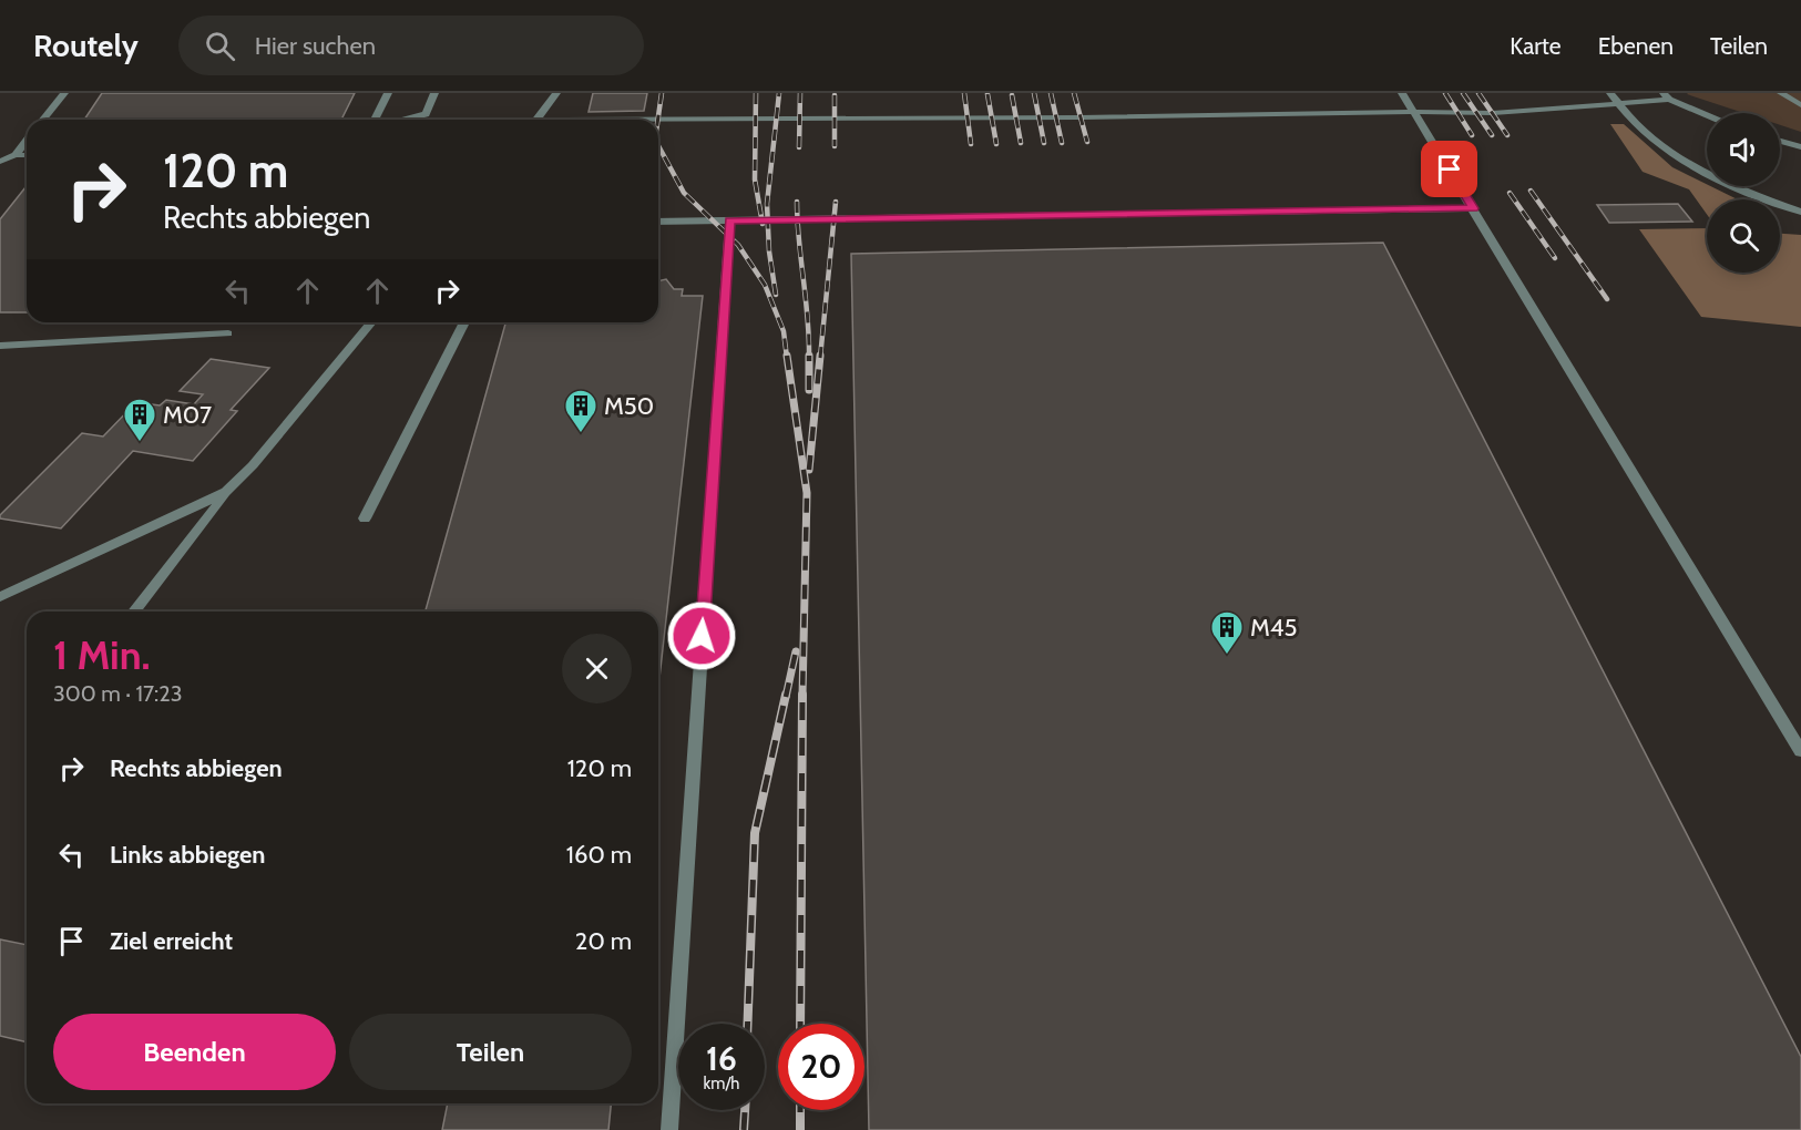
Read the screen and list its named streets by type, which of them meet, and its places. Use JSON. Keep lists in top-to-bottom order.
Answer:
{
  "places": {
    "building": ["M50", "M07", "M45"]
  },
  "page": {
    "header": "Routely",
    "search": "Hier suchen",
    "nav": ["Karte", "Ebenen", "Teilen"],
    "turn": ["120 m", "Rechts abbiegen"],
    "heading": ["1 Min.", "300 m · 17:23"],
    "list": [
      {
        "name": "Rechts abbiegen",
        "value": "120 m"
      },
      {
        "name": "Links abbiegen",
        "value": "160 m"
      },
      {
        "name": "Ziel erreicht",
        "value": "20 m"
      }
    ],
    "buttons": ["Beenden", "Teilen"],
    "speed": "16 km/h",
    "limit": "20"
  }
}
